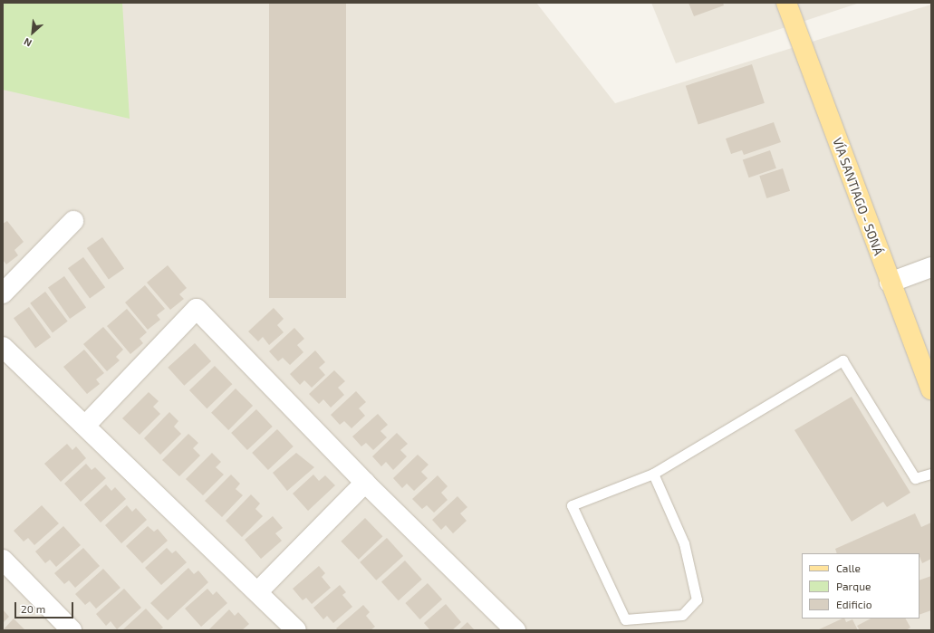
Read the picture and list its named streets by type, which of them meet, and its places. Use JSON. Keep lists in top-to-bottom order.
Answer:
{
  "streets": {
    "main road": ["VÍA SANTIAGO - SONÁ"]
  },
  "legend": ["Calle", "Parque", "Edificio"],
  "scale_bar": "20 m",
  "north": "bottom left"
}
